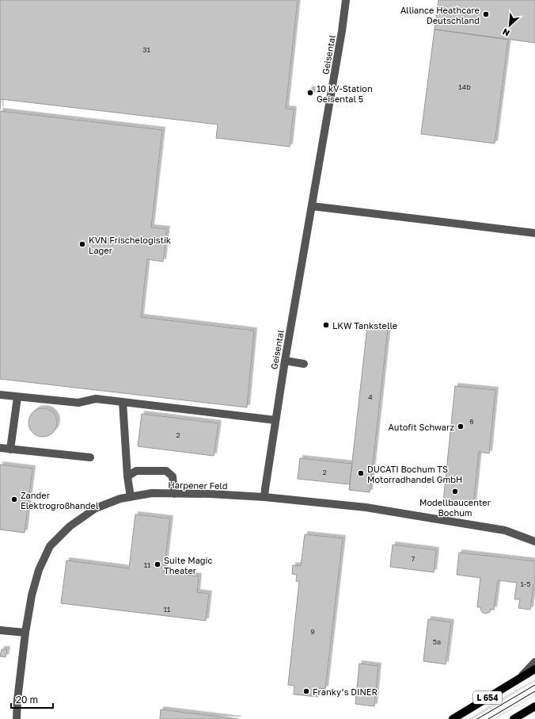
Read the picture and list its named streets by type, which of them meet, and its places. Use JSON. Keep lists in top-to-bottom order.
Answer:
{
  "streets": {
    "main road": ["L 654"],
    "street": ["Geisental", "Harpener Feld"]
  },
  "crossings": [
    ["Geisental", "Harpener Feld"]
  ],
  "places": [
    "Alliance Heathcare Deutschland",
    "10 kV-Station Geisental 5",
    "KVN Frischelogistik Lager",
    "LKW Tankstelle",
    "Autofit Schwarz",
    "DUCATI Bochum TS Motorradhandel GmbH",
    "Modellbaucenter Bochum",
    "Zander Elektrogroßhandel",
    "Suite Magic Theater",
    "Franky’s DINER"
  ],
  "house_numbers": [
    "31",
    "14b",
    "4",
    "6",
    "2",
    "2",
    "7",
    "11",
    "1-5",
    "11",
    "9",
    "5a"
  ],
  "scale_bar": "20 m",
  "north": "bottom left"
}
